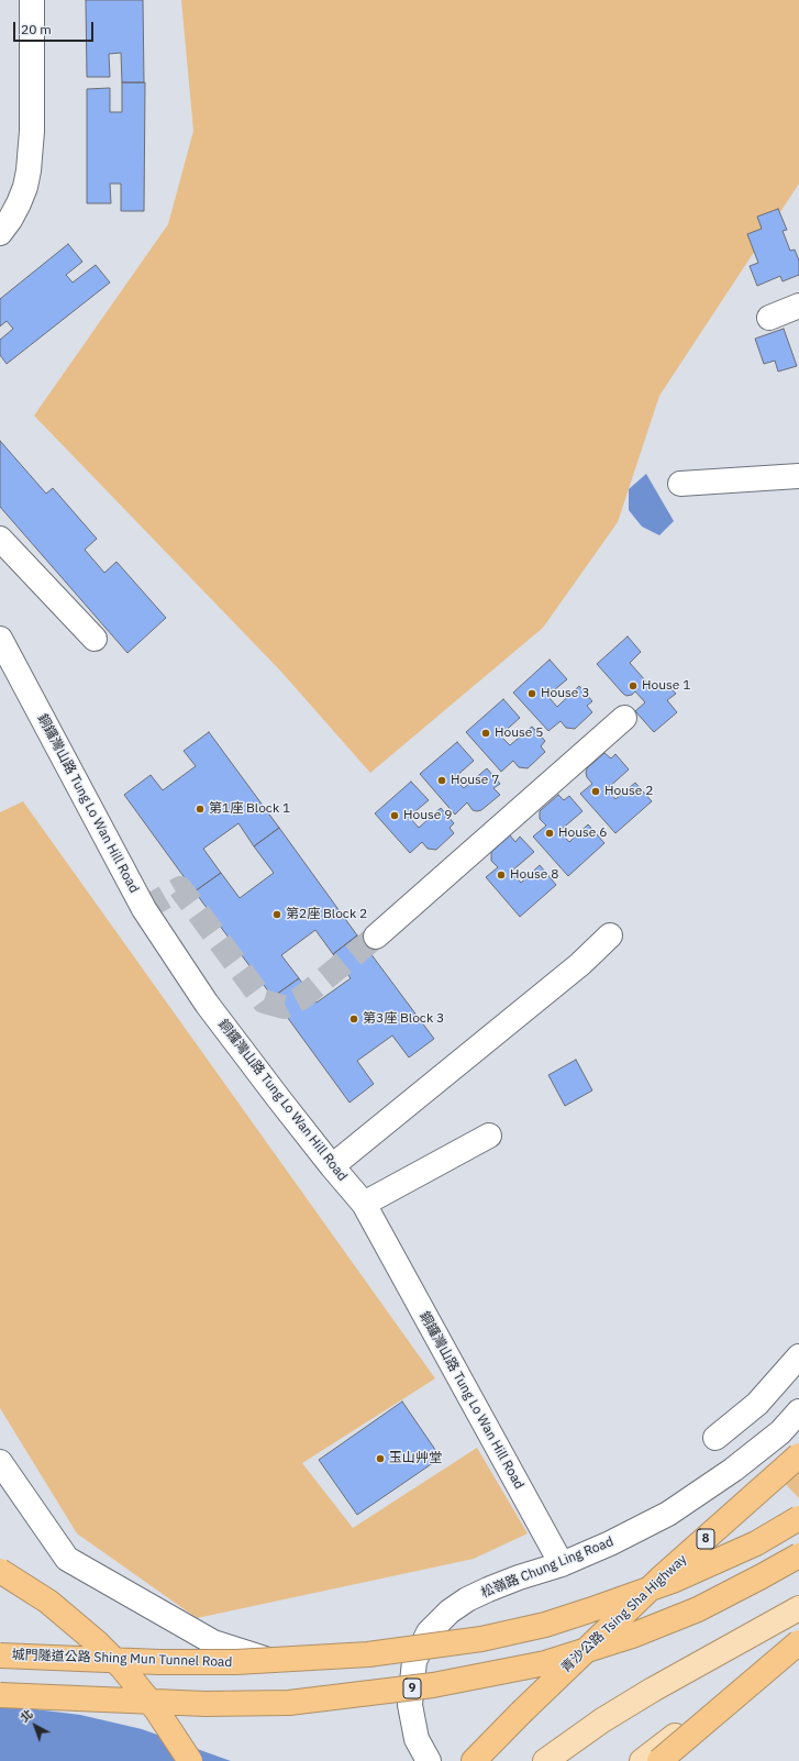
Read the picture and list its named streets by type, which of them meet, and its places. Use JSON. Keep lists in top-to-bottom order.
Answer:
{
  "streets": {
    "highway": [
      "8",
      "青沙公路 Tsing Sha Highway",
      "城門隧道公路 Shing Mun Tunnel Road",
      "9"
    ],
    "street": ["銅鑼灣山路 Tung Lo Wan Hill Road", "松嶺路 Chung Ling Road"]
  },
  "crossings": [
    ["銅鑼灣山路 Tung Lo Wan Hill Road", "松嶺路 Chung Ling Road"]
  ],
  "places": [
    "House 1",
    "House 3",
    "House 5",
    "House 7",
    "House 2",
    "第1座 Block 1",
    "House 9",
    "House 6",
    "House 8",
    "第2座 Block 2",
    "第3座 Block 3",
    "玉山艸堂"
  ],
  "scale_bar": "20 m",
  "north": "top left"
}
